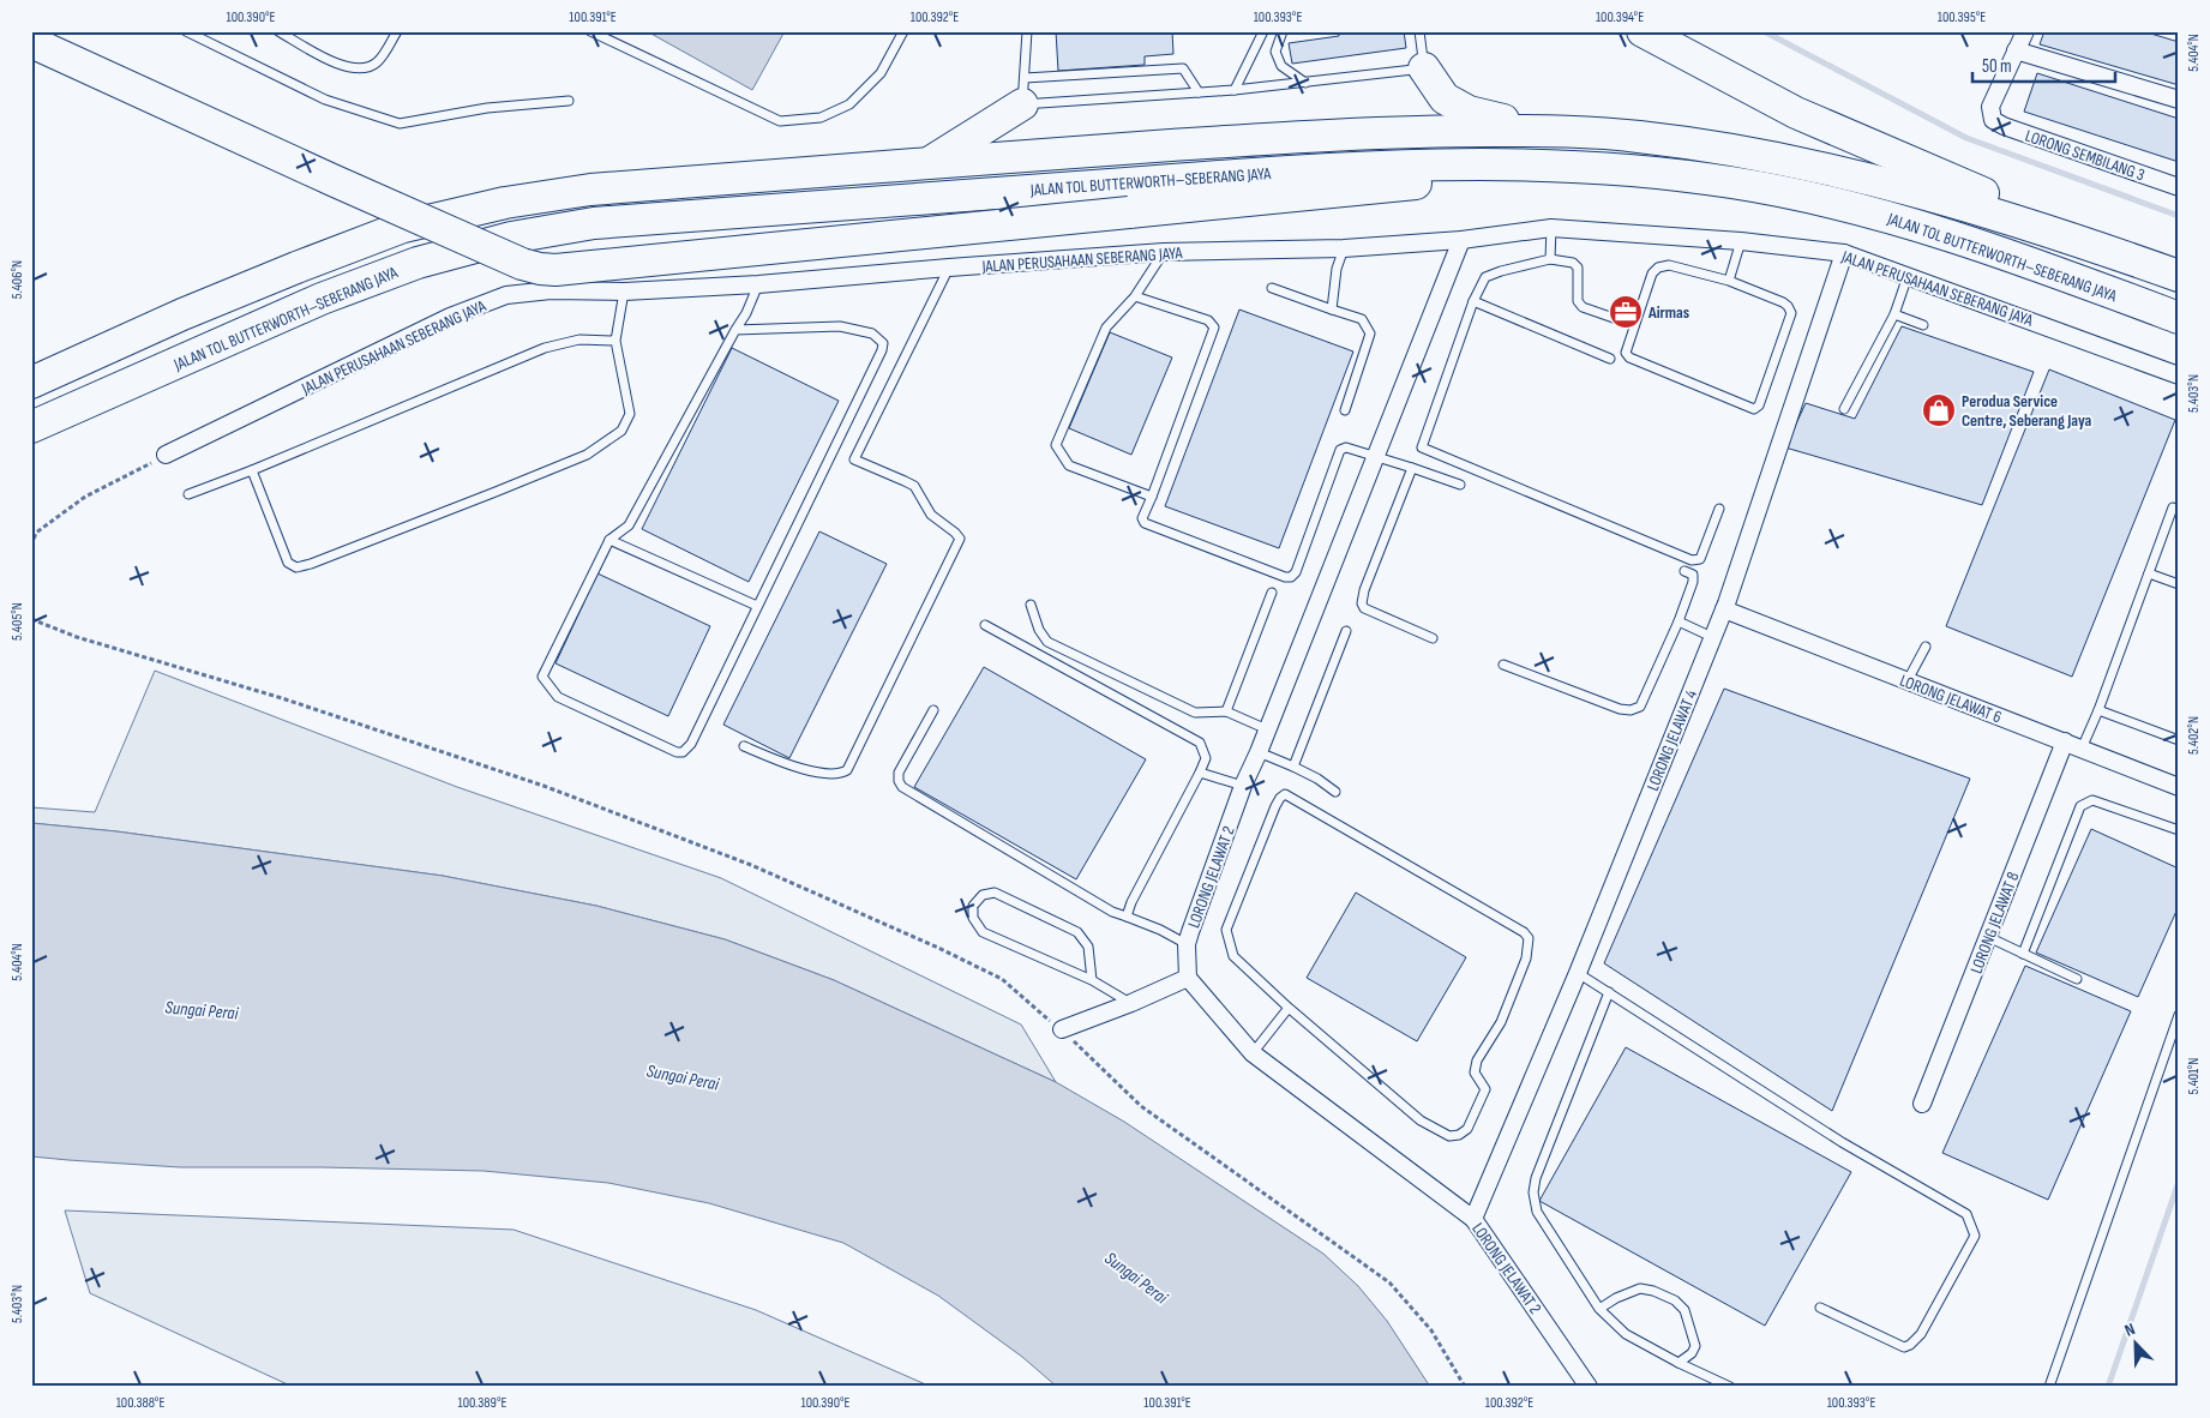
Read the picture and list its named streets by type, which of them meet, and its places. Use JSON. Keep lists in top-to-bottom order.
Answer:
{
  "streets": {
    "highway": ["JALAN TOL BUTTERWORTH–SEBERANG JAYA"],
    "street": [
      "LORONG SEMBILANG 3",
      "JALAN PERUSAHAAN SEBERANG JAYA",
      "LORONG JELAWAT 6",
      "LORONG JELAWAT 4",
      "LORONG JELAWAT 2",
      "LORONG JELAWAT 8"
    ]
  },
  "crossings": [
    ["JALAN PERUSAHAAN SEBERANG JAYA", "LORONG JELAWAT 4"],
    ["JALAN PERUSAHAAN SEBERANG JAYA", "LORONG JELAWAT 2"],
    ["LORONG JELAWAT 6", "LORONG JELAWAT 4"],
    ["LORONG JELAWAT 6", "LORONG JELAWAT 8"],
    ["LORONG JELAWAT 4", "LORONG JELAWAT 2"]
  ],
  "water": ["Sungai Perai"],
  "places": {
    "office": ["Airmas"],
    "shop": ["Perodua Service Centre, Seberang Jaya"]
  },
  "scale_bar": "50 m",
  "north": "top left",
  "coordinates": [
    "100.390°E",
    "100.391°E",
    "100.392°E",
    "100.393°E",
    "100.394°E",
    "100.395°E",
    "5.404°N",
    "5.406°N",
    "5.403°N",
    "5.405°N",
    "5.402°N",
    "5.401°N",
    "100.388°E",
    "100.389°E"
  ]
}
